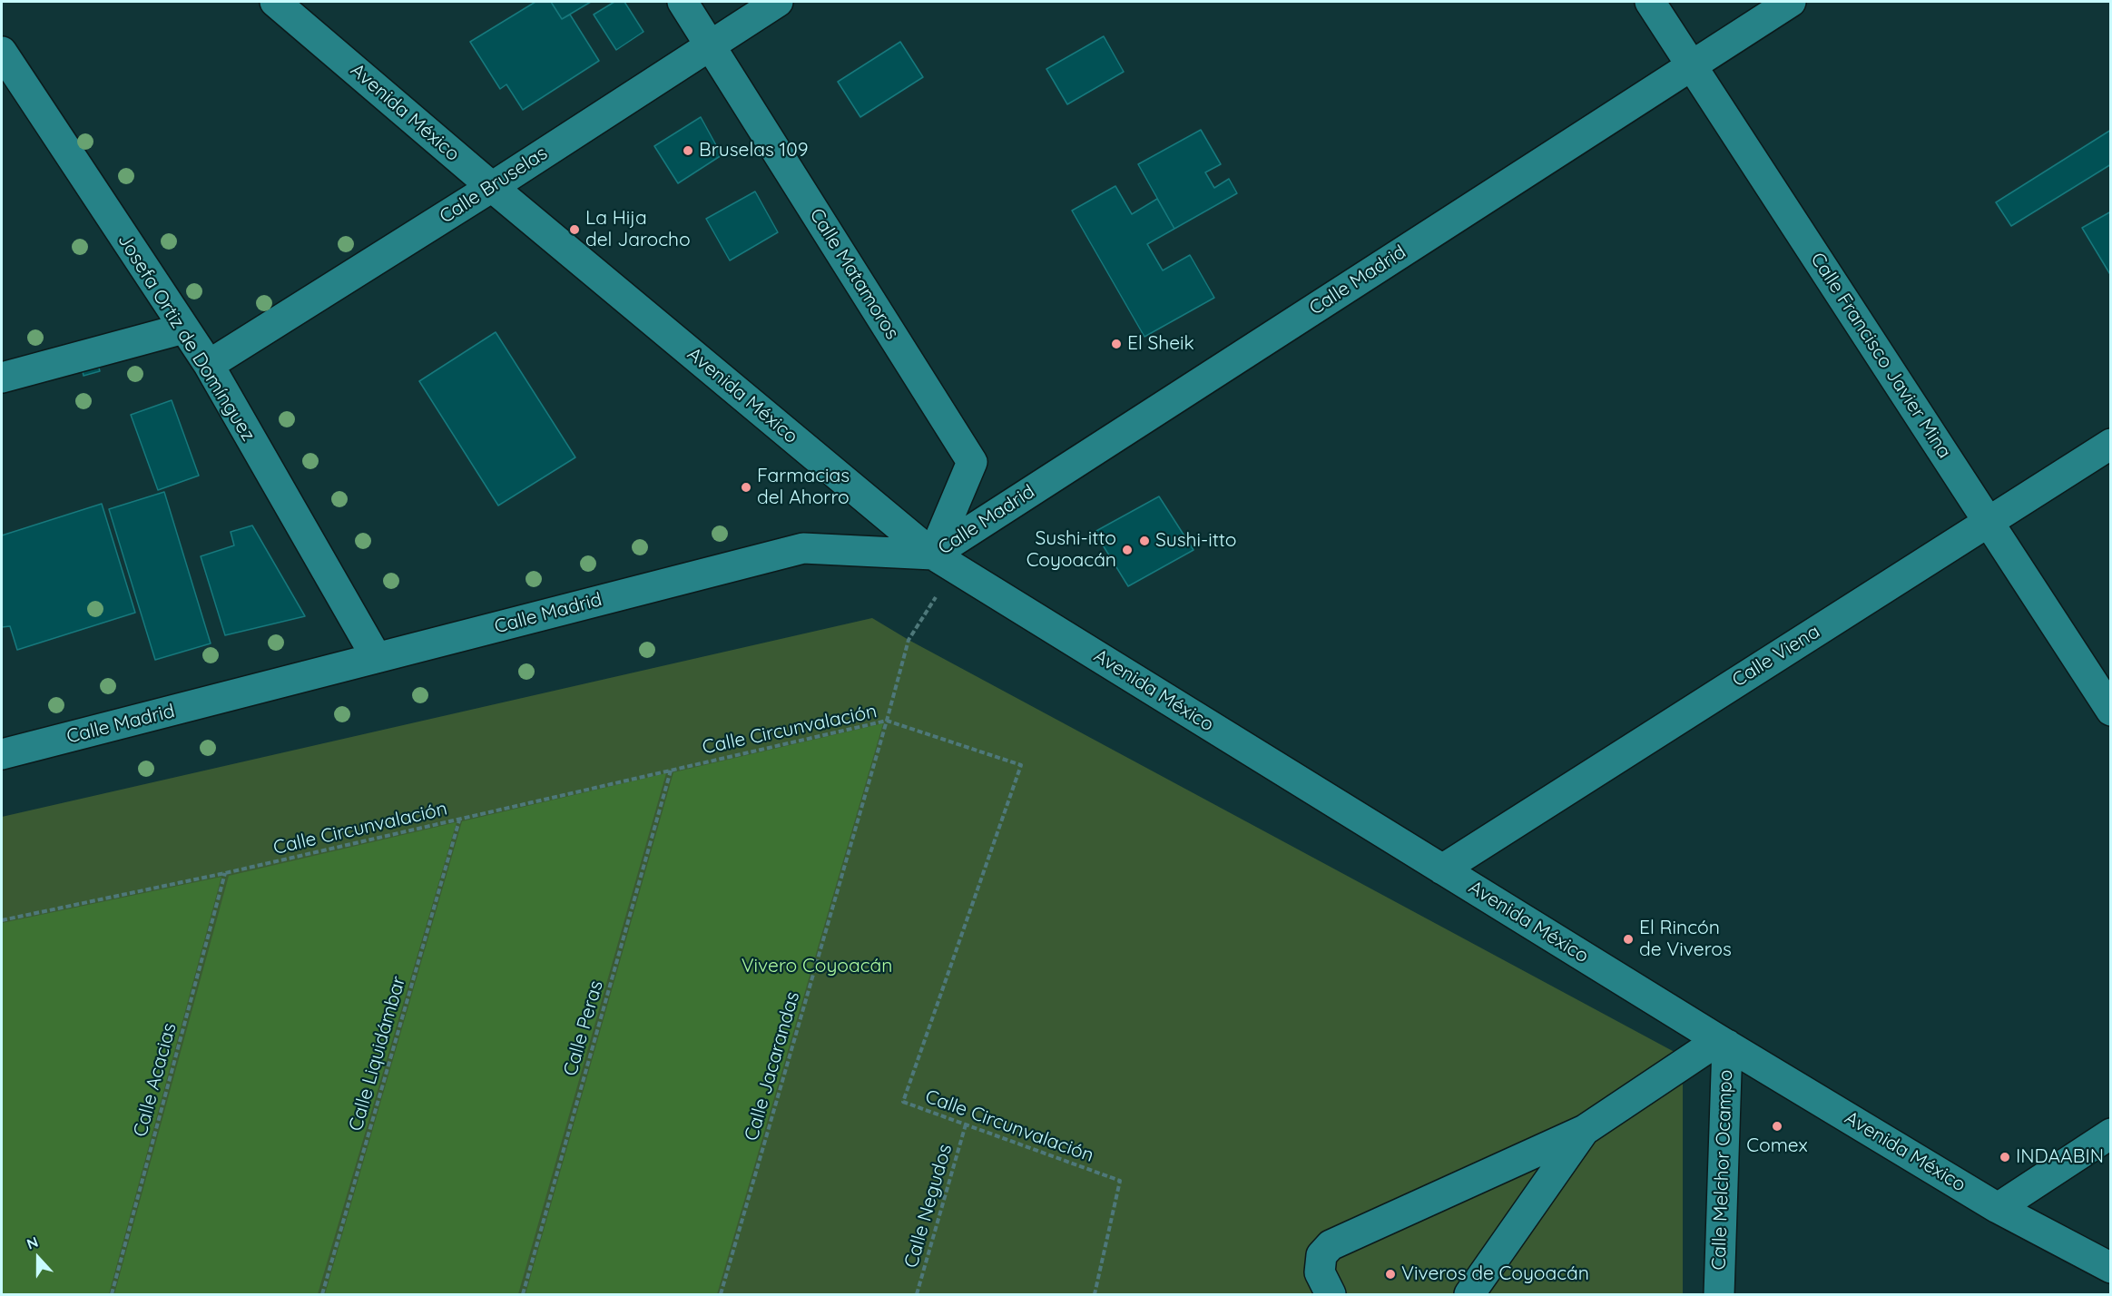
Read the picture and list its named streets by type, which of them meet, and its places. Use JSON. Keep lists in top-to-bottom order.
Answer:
{
  "streets": {
    "street": [
      "Avenida México",
      "Calle Bruselas",
      "Calle Matamoros",
      "Calle Madrid",
      "Josefa Ortiz de Domínguez",
      "Calle Francisco Javier Mina",
      "Calle Viena",
      "Calle Melchor Ocampo"
    ],
    "path": [
      "Calle Circunvalación",
      "Calle Peras",
      "Calle Liquidámbar",
      "Calle Jacarandas",
      "Calle Acacias",
      "Calle Negudos"
    ]
  },
  "crossings": [
    ["Avenida México", "Calle Bruselas"],
    ["Avenida México", "Calle Matamoros"],
    ["Avenida México", "Calle Madrid"],
    ["Avenida México", "Calle Viena"],
    ["Avenida México", "Calle Jacarandas"],
    ["Avenida México", "Calle Melchor Ocampo"],
    ["Calle Bruselas", "Calle Matamoros"],
    ["Calle Bruselas", "Josefa Ortiz de Domínguez"],
    ["Calle Matamoros", "Calle Madrid"],
    ["Calle Matamoros", "Calle Jacarandas"],
    ["Calle Madrid", "Josefa Ortiz de Domínguez"],
    ["Calle Madrid", "Calle Francisco Javier Mina"],
    ["Calle Madrid", "Calle Jacarandas"],
    ["Calle Francisco Javier Mina", "Calle Viena"],
    ["Calle Circunvalación", "Calle Peras"],
    ["Calle Circunvalación", "Calle Liquidámbar"],
    ["Calle Circunvalación", "Calle Jacarandas"],
    ["Calle Circunvalación", "Calle Acacias"],
    ["Calle Circunvalación", "Calle Negudos"]
  ],
  "parks": ["Vivero Coyoacán"],
  "places": [
    "Bruselas 109",
    "La Hija del Jarocho",
    "El Sheik",
    "Farmacias del Ahorro",
    "Sushi-itto",
    "Sushi-itto Coyoacán",
    "El Rincón de Viveros",
    "Comex",
    "INDAABIN",
    "Viveros de Coyoacán"
  ],
  "north": "top"
}
